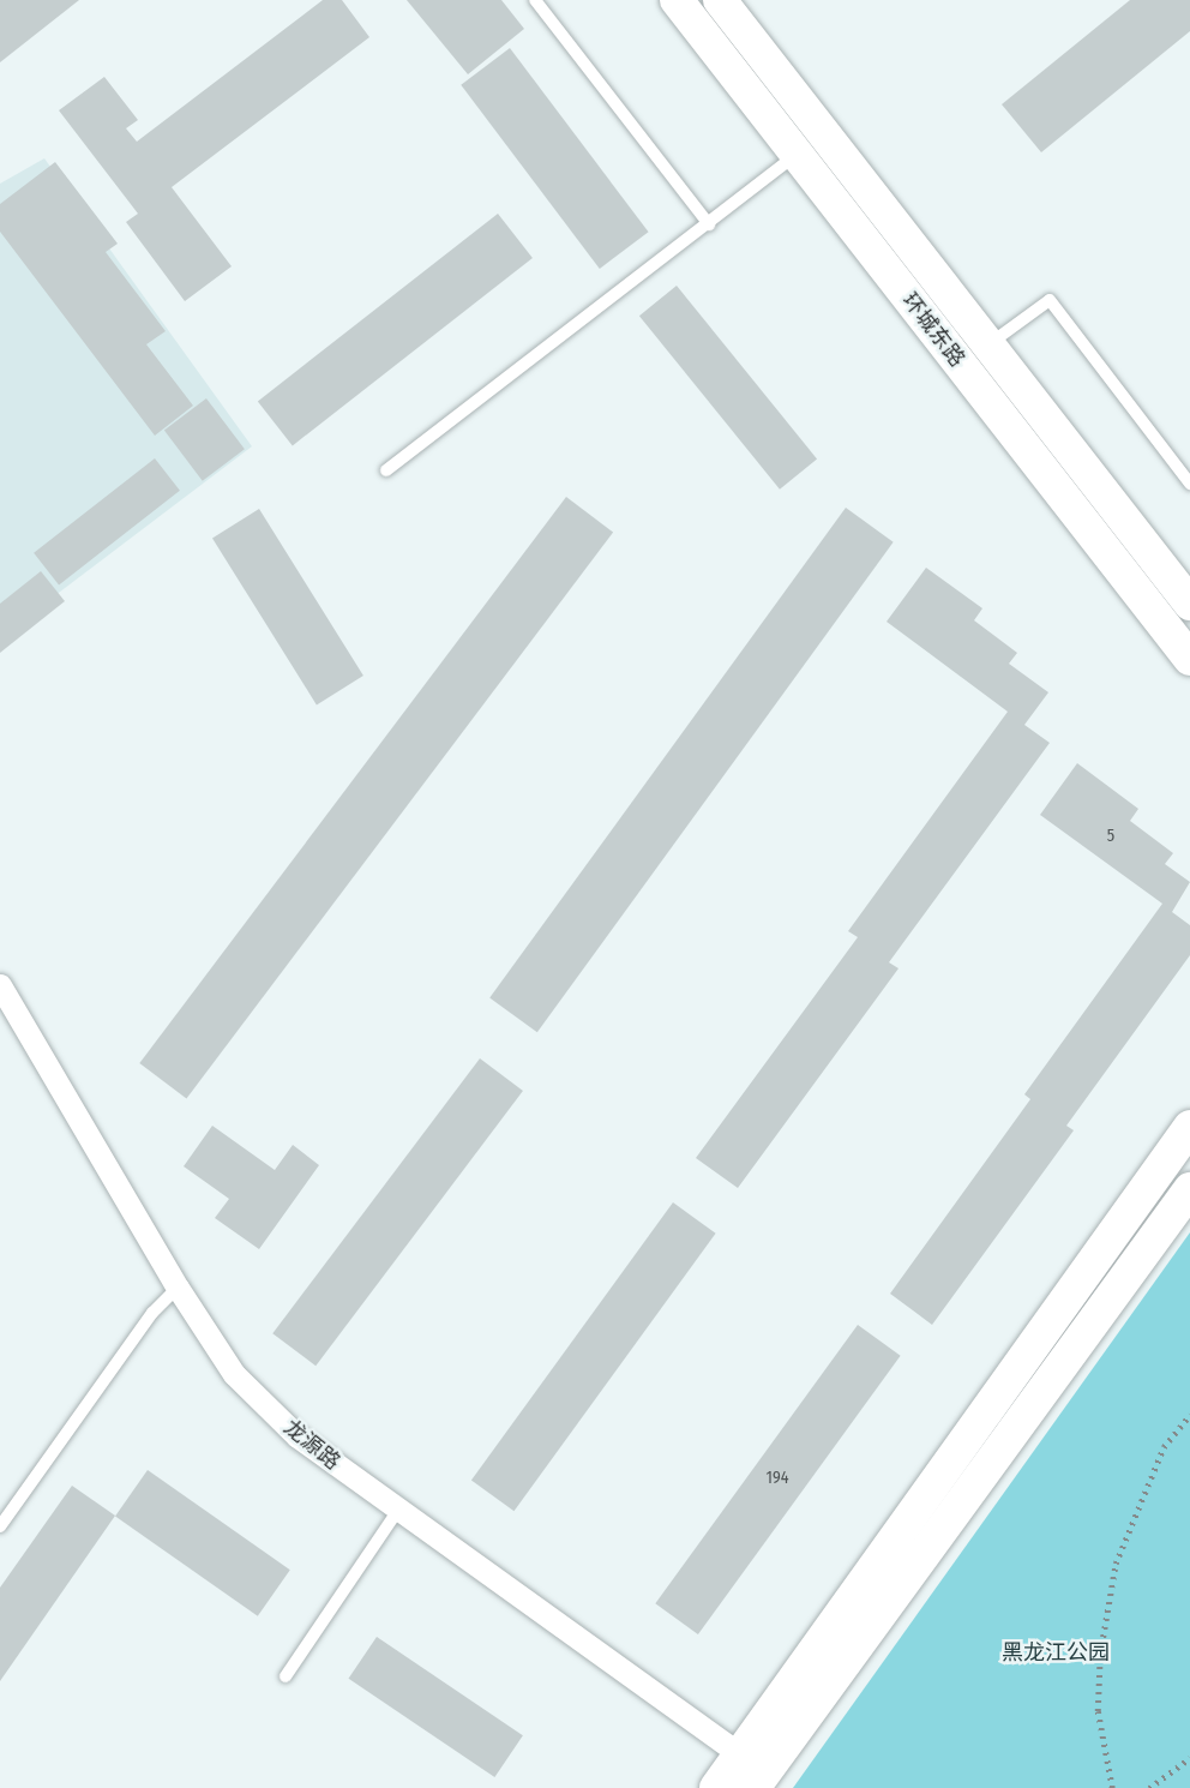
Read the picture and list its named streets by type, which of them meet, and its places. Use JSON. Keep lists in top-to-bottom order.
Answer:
{
  "streets": {
    "street": ["环城东路", "龙源路"]
  },
  "parks": ["黑龙江公园"],
  "house_numbers": ["5", "194"]
}
